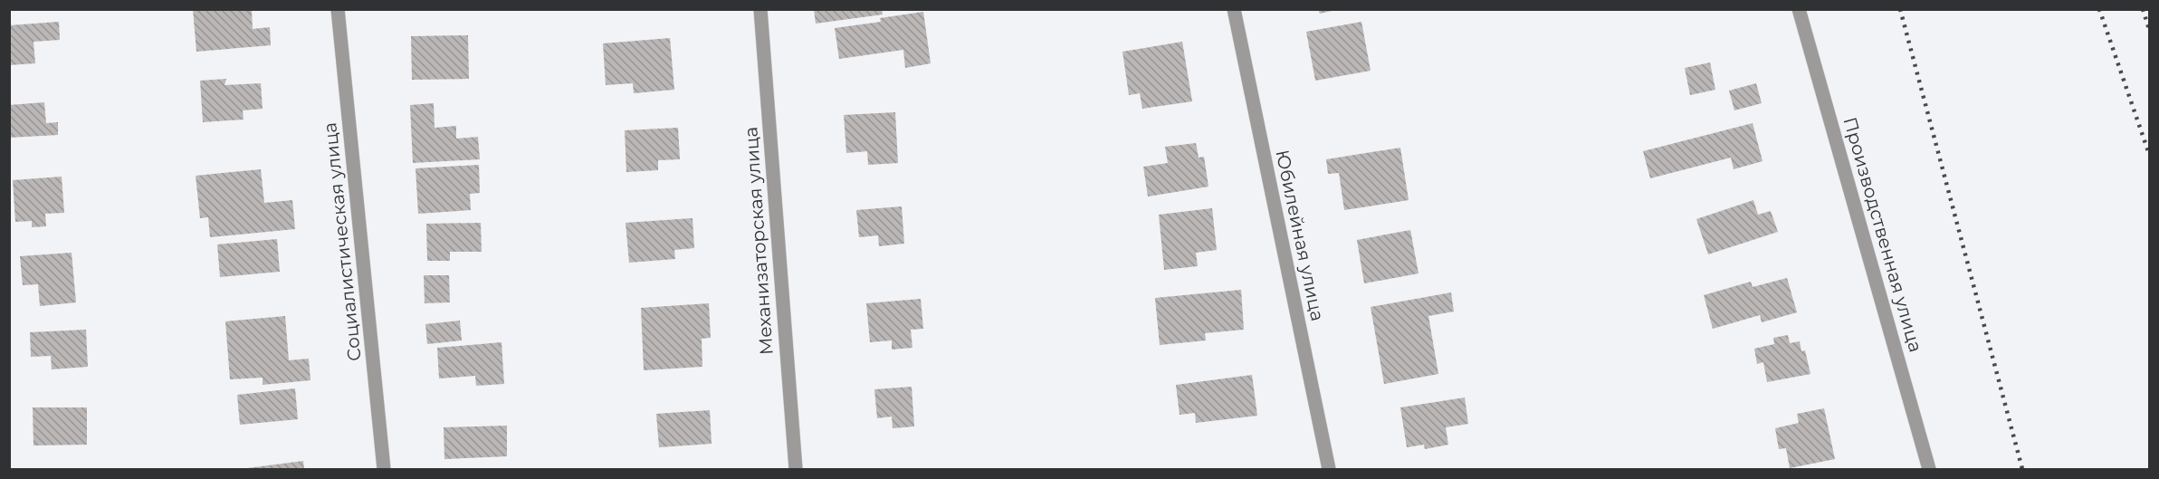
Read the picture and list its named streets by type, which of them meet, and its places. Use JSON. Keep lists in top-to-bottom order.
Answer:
{
  "streets": {
    "street": [
      "Производственная улица",
      "Юбилейная улица",
      "Механизаторская улица",
      "Социалистическая улица"
    ]
  }
}
